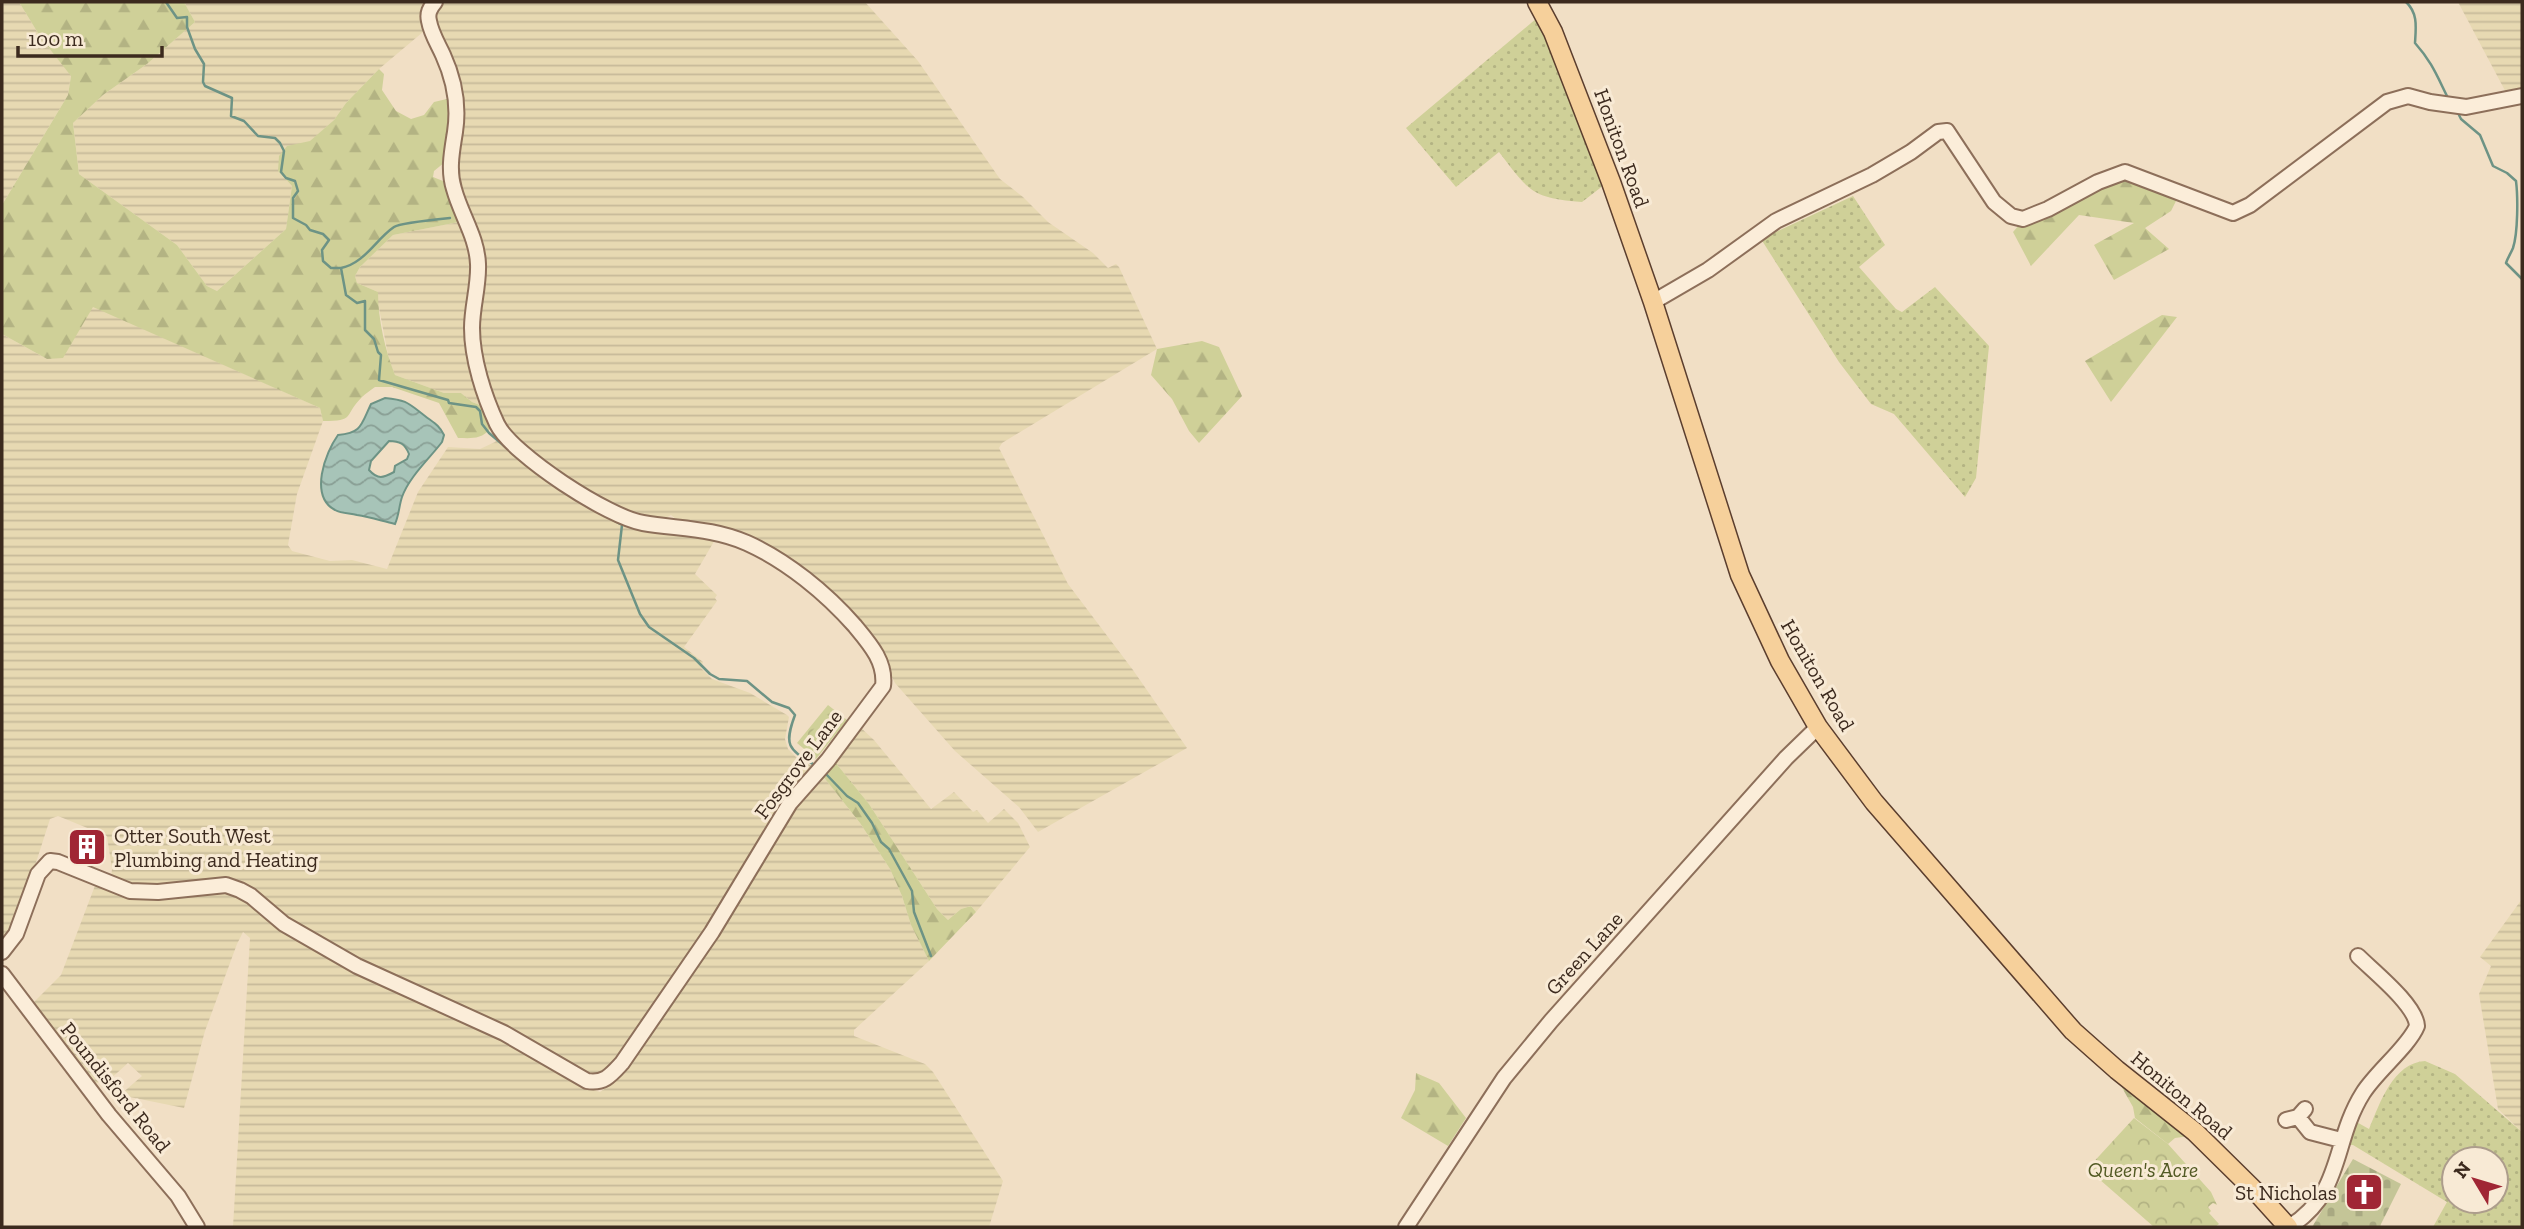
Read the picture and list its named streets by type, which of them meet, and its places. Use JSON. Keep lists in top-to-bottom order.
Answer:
{
  "streets": {
    "main road": ["Honiton Road"],
    "street": ["Fosgrove Lane", "Green Lane", "Poundisford Road"]
  },
  "crossings": [
    ["Honiton Road", "Green Lane"]
  ],
  "parks": ["Queen's Acre"],
  "places": {
    "building": ["Otter South West Plumbing and Heating"],
    "church": ["St Nicholas"]
  },
  "scale_bar": "100 m",
  "north": "top left"
}
